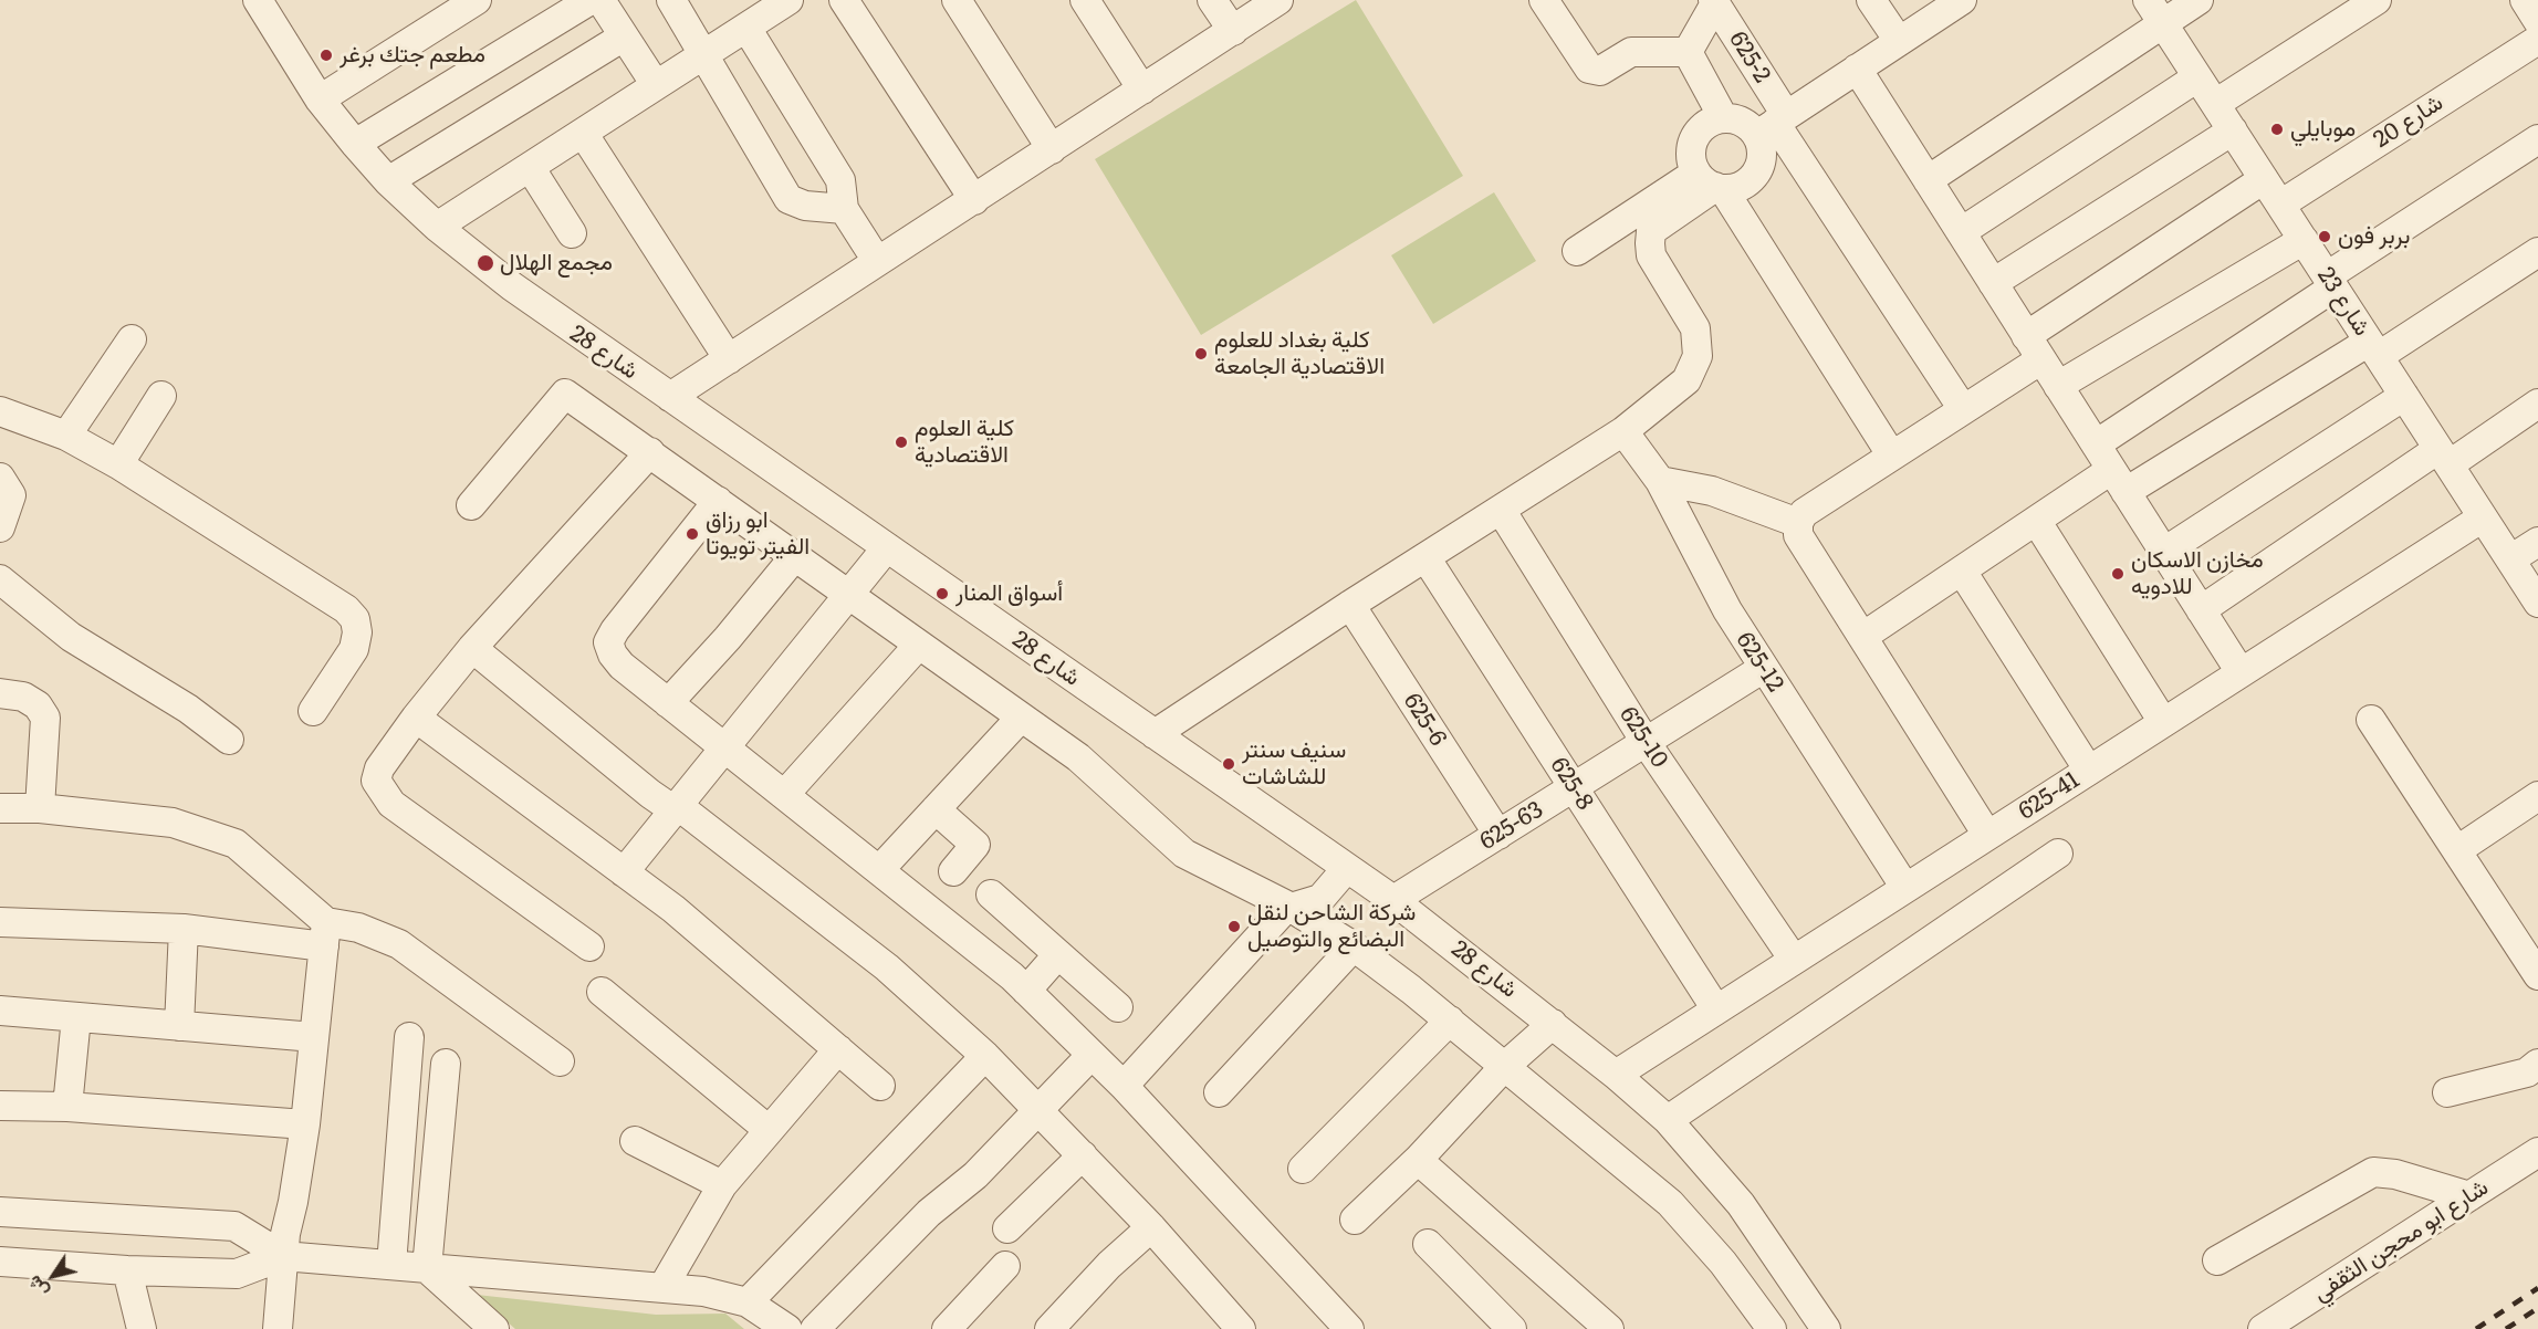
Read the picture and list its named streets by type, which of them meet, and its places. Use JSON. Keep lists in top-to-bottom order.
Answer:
{
  "streets": {
    "street": [
      "625-2",
      "شارع 20",
      "شارع 23",
      "شارع 28",
      "625-12",
      "625-6",
      "625-10",
      "625-8",
      "625-41",
      "625-63",
      "شارع ابو محجن الثقفي"
    ]
  },
  "crossings": [
    ["شارع 20", "شارع 23"],
    ["شارع 23", "625-41"],
    ["شارع 28", "625-41"],
    ["شارع 28", "625-63"],
    ["625-12", "625-41"],
    ["625-12", "625-63"],
    ["625-6", "625-63"],
    ["625-10", "625-41"],
    ["625-10", "625-63"],
    ["625-8", "625-41"],
    ["625-8", "625-63"]
  ],
  "places": [
    "مطعم جتك برغر",
    "موبايلي",
    "بربر فون",
    "مجمع الهلال",
    "كلية بغداد للعلوم الاقتصادية الجامعة",
    "كلية العلوم الاقتصادية",
    "ابو رزاق الفيتر تويوتا",
    "مخازن الاسكان للادويه",
    "أسواق المنار",
    "سنيف سنتر للشاشات",
    "شركة الشاحن لنقل البضائع والتوصيل"
  ],
  "north": "bottom left"
}
